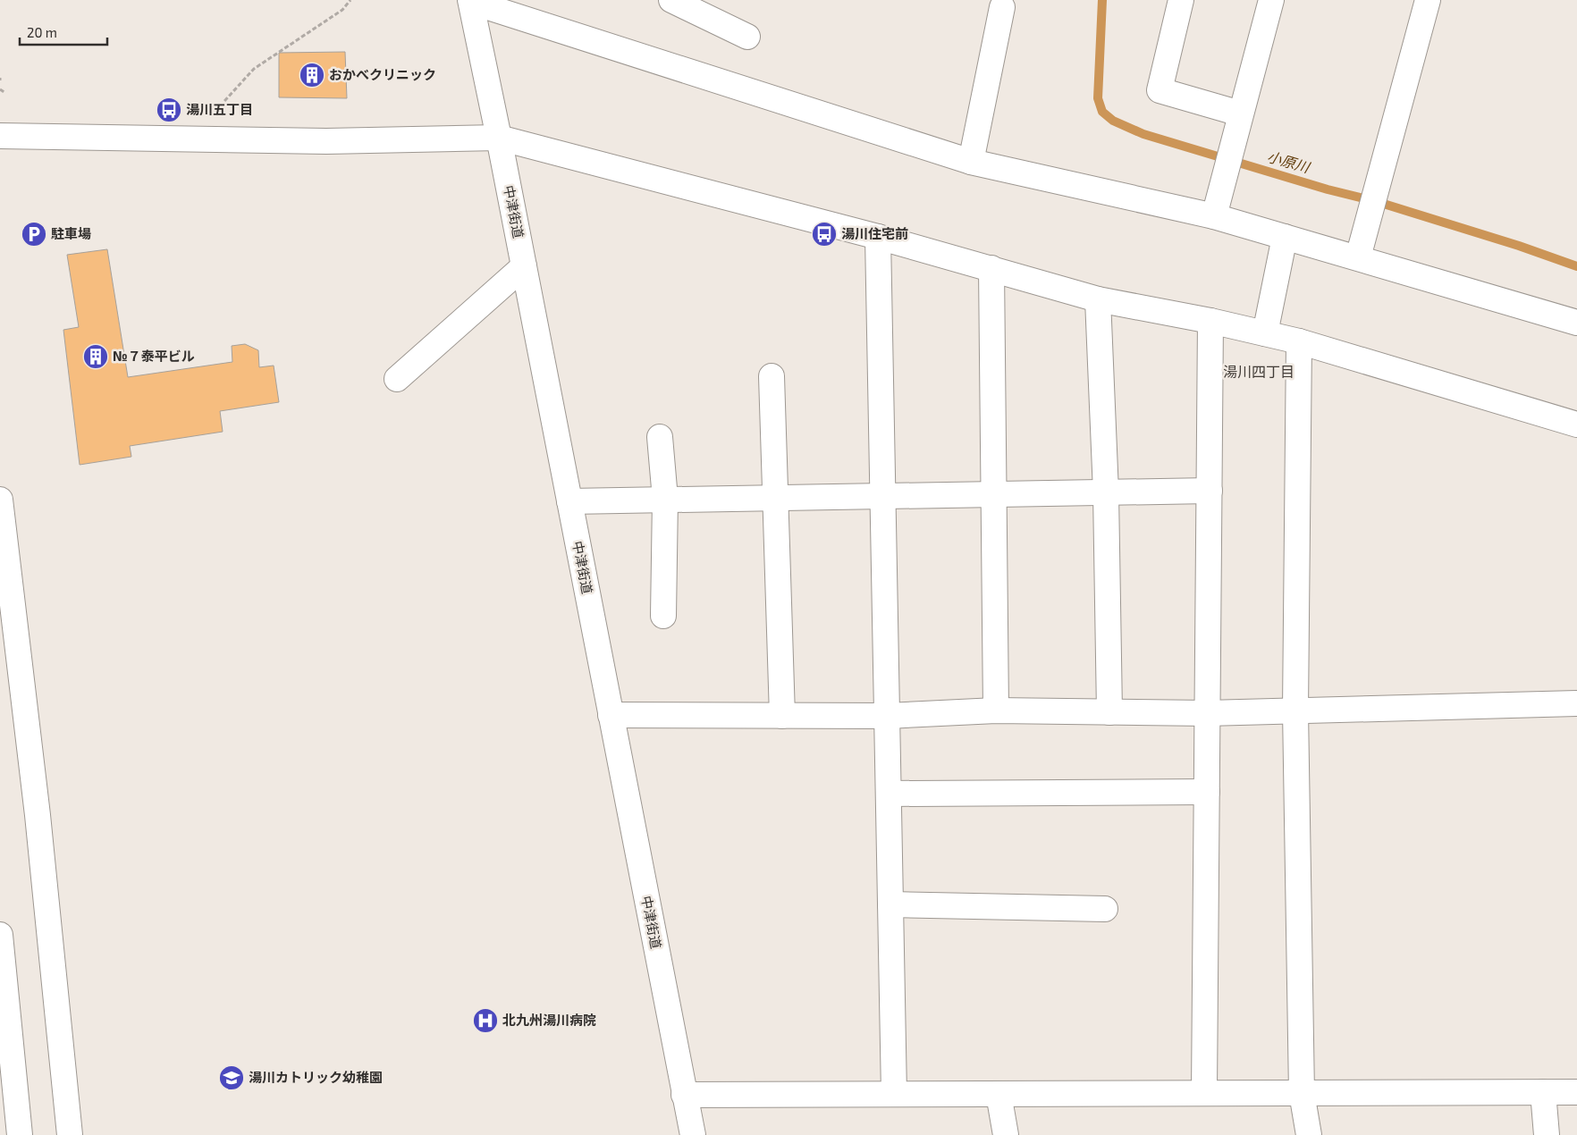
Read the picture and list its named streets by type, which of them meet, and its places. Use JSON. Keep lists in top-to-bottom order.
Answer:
{
  "streets": {
    "street": ["中津街道"]
  },
  "districts": ["湯川四丁目"],
  "water": ["小原川"],
  "places": {
    "building": ["おかべクリニック", "№７泰平ビル"],
    "bus stop": ["湯川五丁目", "湯川住宅前"],
    "parking": ["駐車場"],
    "hospital": ["北九州湯川病院"],
    "school or university": ["湯川カトリック幼稚園"]
  },
  "scale_bar": "20 m"
}
